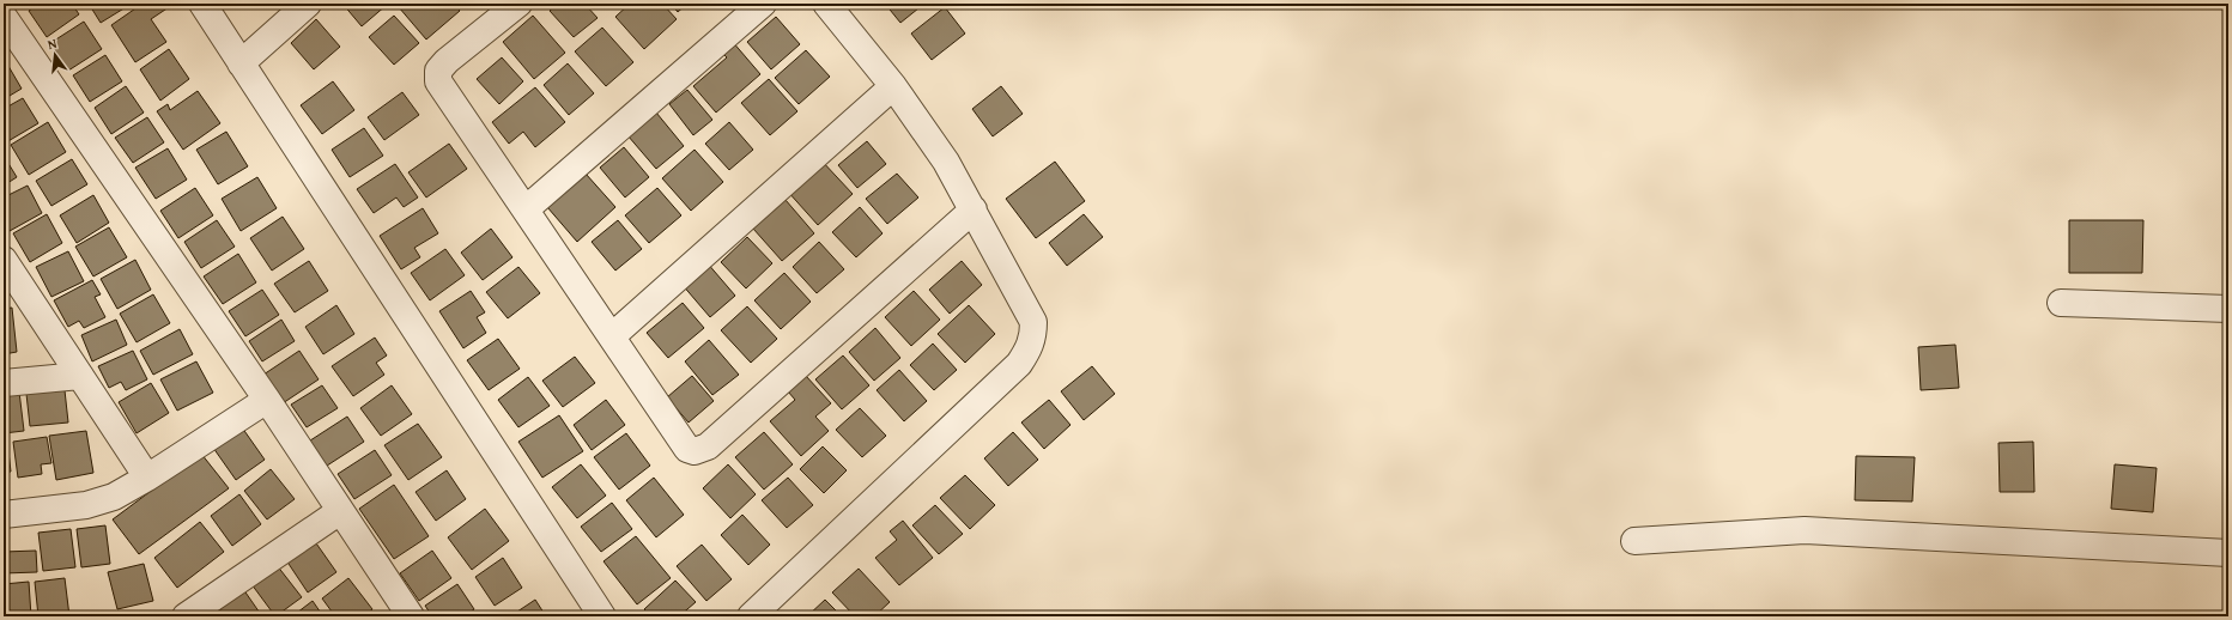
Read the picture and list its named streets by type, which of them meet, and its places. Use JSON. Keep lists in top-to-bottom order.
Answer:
{
  "north": "top"
}
